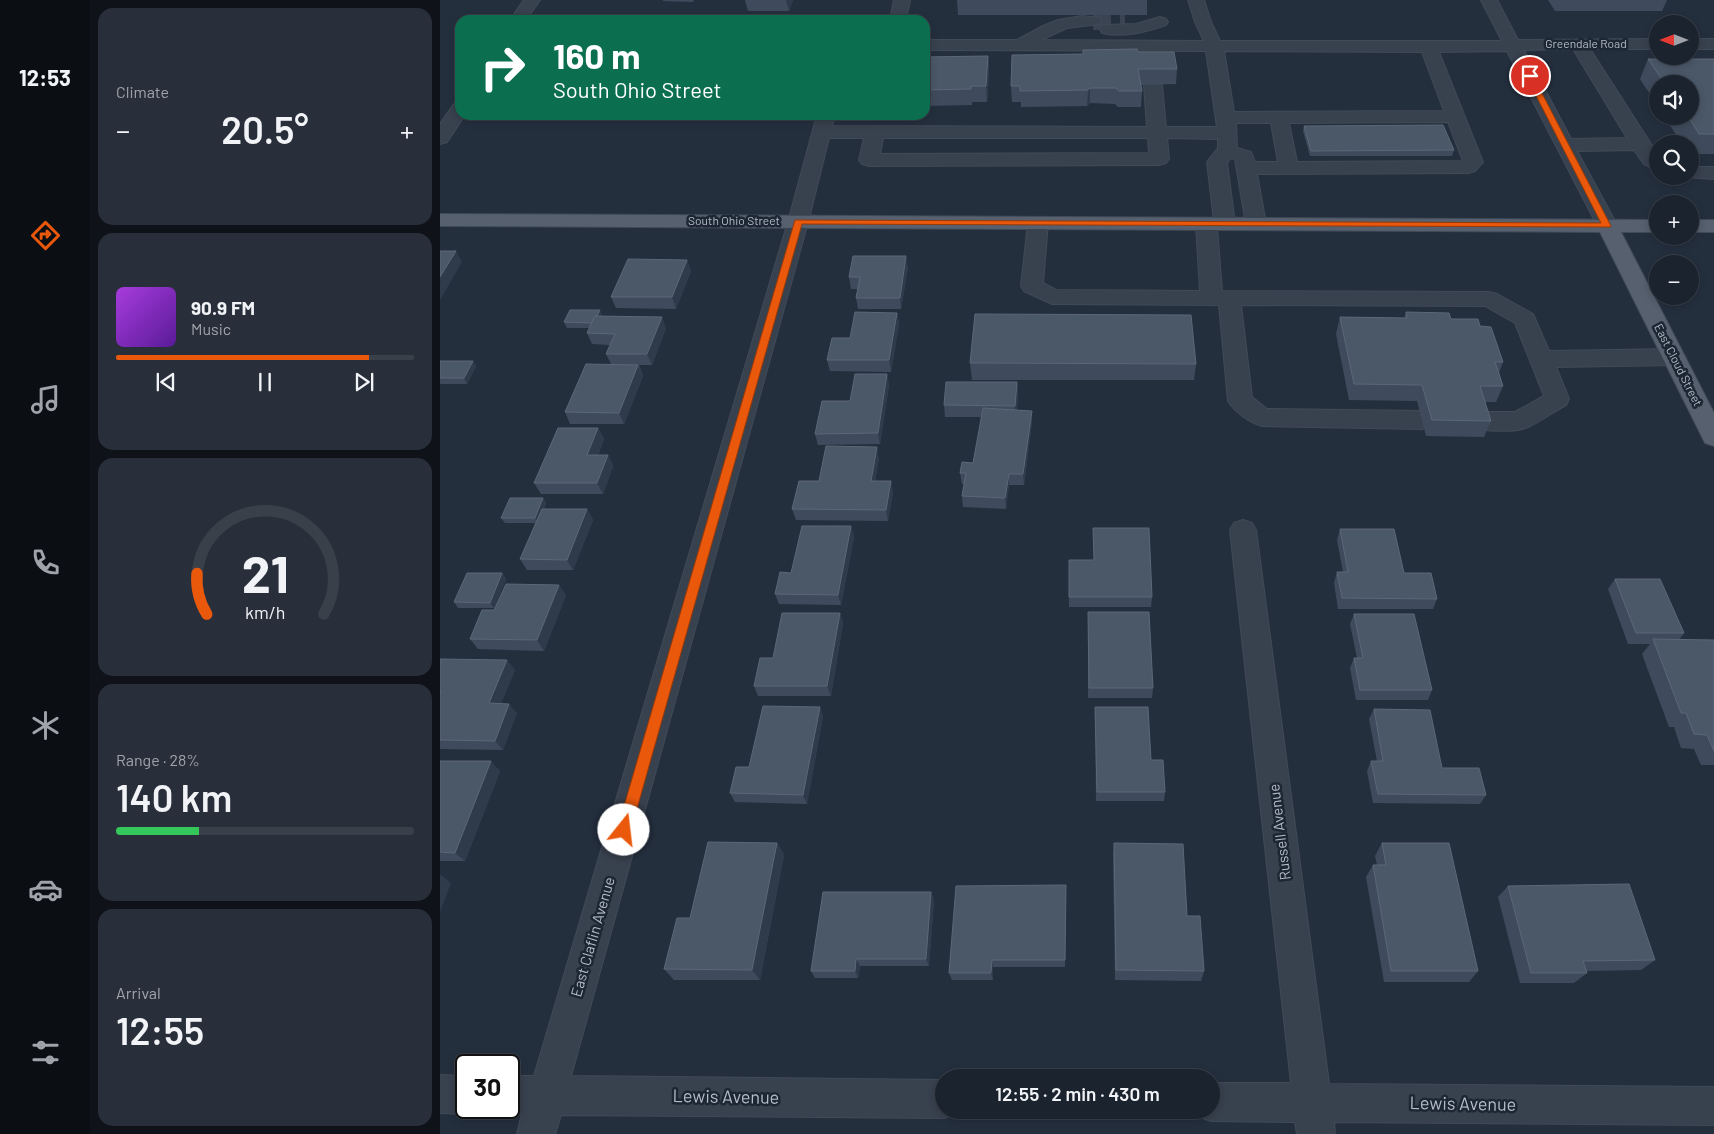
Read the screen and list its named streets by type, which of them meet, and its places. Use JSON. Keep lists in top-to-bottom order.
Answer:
{
  "streets": {
    "main road": ["South Ohio Street", "East Cloud Street"],
    "street": [
      "Greendale Road",
      "Russell Avenue",
      "East Claflin Avenue",
      "Lewis Avenue"
    ]
  },
  "crossings": [
    ["Greendale Road", "East Cloud Street"],
    ["South Ohio Street", "East Cloud Street"],
    ["South Ohio Street", "East Claflin Avenue"],
    ["Russell Avenue", "Lewis Avenue"],
    ["East Claflin Avenue", "Lewis Avenue"]
  ],
  "north": "left",
  "page": {
    "tabs": "12:53",
    "tile": [
      "Climate",
      ["Range · 28%", "140 km"],
      ["Arrival", "12:55"]
    ],
    "map_buttons": ["+", "−"],
    "turn": ["160 m", "South Ohio Street"],
    "heat": ["−", "20.5°", "+"],
    "song": ["90.9 FM", "Music"],
    "limit": "30",
    "trip": "12:55 · 2 min · 430 m",
    "gauge": ["21", "km/h"]
  }
}
